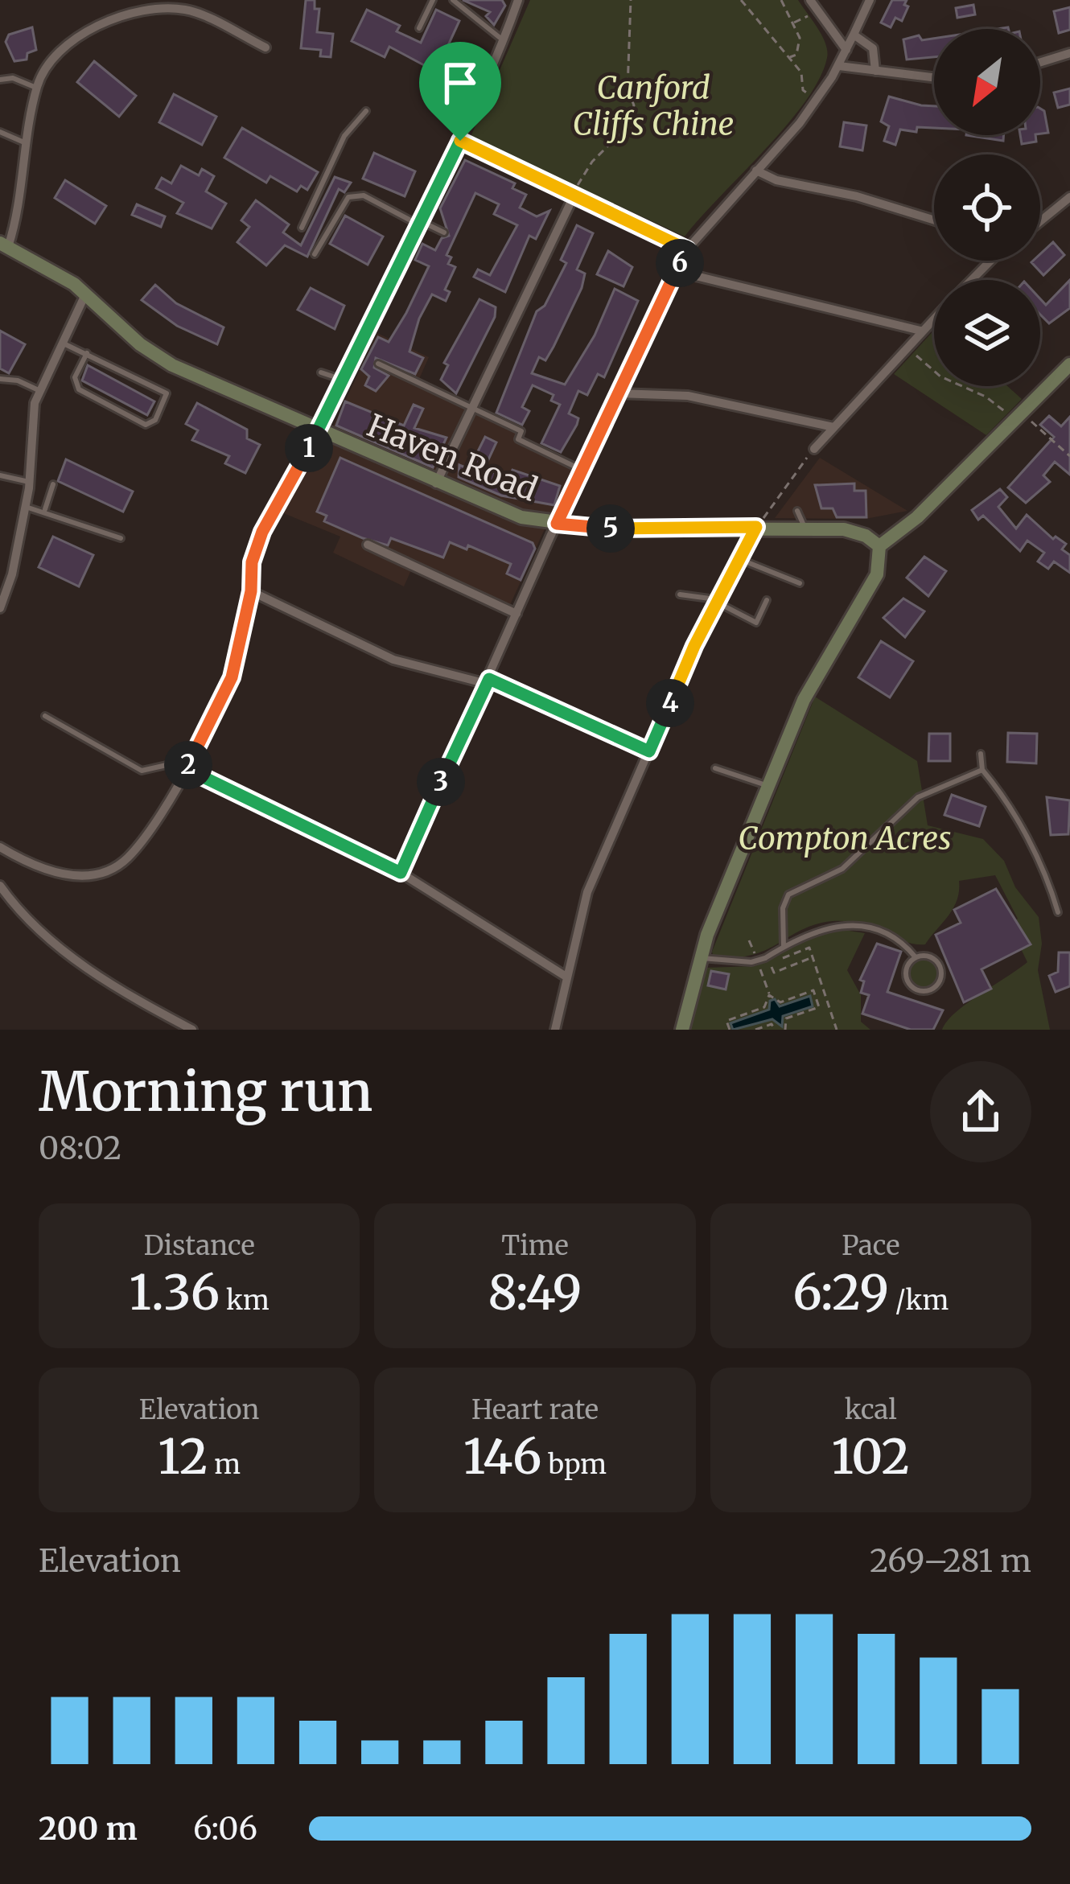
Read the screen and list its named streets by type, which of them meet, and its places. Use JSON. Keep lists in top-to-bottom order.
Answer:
{
  "streets": {
    "main road": ["Haven Road"]
  },
  "parks": ["Canford Cliffs Chine", "Compton Acres"],
  "north": "bottom left",
  "page": {
    "pins": [
      "6",
      "1",
      "5",
      "4",
      "2",
      "3"
    ],
    "heading": ["Morning run", "08:02"],
    "stats": [
      ["Distance", "1.36 km"],
      ["Time", "8:49"],
      ["Pace", "6:29 /km"],
      ["Elevation", "12 m"],
      ["Heart rate", "146 bpm"],
      ["kcal", "102"]
    ],
    "chart": ["Elevation", "269–281 m"],
    "list": [
      {
        "name": "200 m",
        "note": "6:06"
      }
    ]
  }
}
